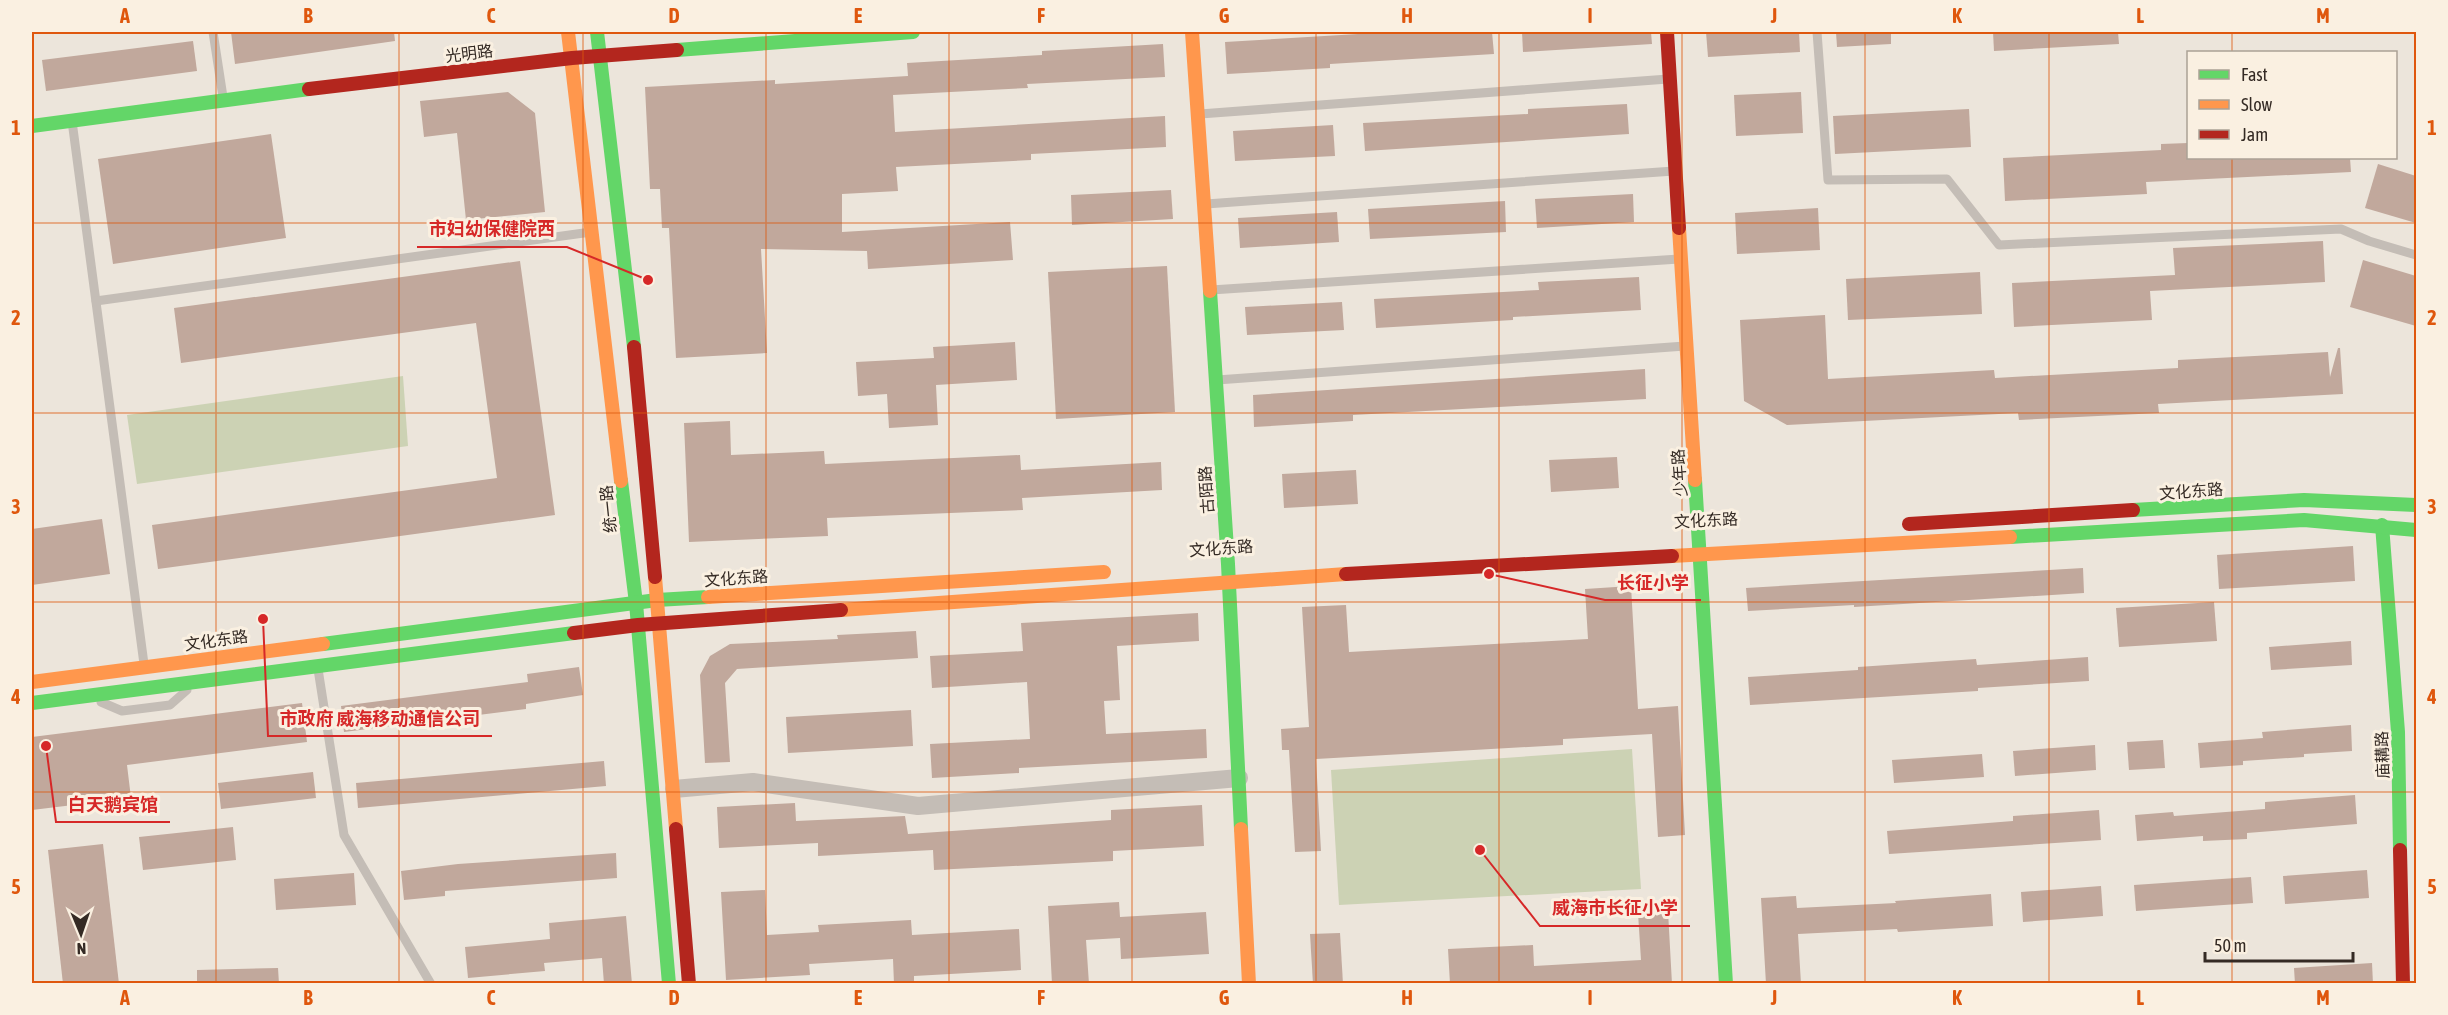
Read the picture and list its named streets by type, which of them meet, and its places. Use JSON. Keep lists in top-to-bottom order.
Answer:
{
  "streets": {
    "main road": [
      "光明路",
      "少年路",
      "古陌路",
      "文化东路",
      "统一路",
      "庙耩路"
    ]
  },
  "crossings": [
    ["光明路", "统一路"],
    ["古陌路", "文化东路"],
    ["文化东路", "统一路"]
  ],
  "places": [
    "市妇幼保健院西",
    "长征小学",
    "市政府 威海移动通信公司",
    "白天鹅宾馆",
    "威海市长征小学"
  ],
  "legend": ["Fast", "Slow", "Jam"],
  "scale_bar": "50 m",
  "north": "bottom",
  "grid": {
    "columns": [
      "A",
      "B",
      "C",
      "D",
      "E",
      "F",
      "G",
      "H",
      "I",
      "J",
      "K",
      "L",
      "M"
    ],
    "rows": [
      "1",
      "2",
      "3",
      "4",
      "5"
    ]
  }
}
